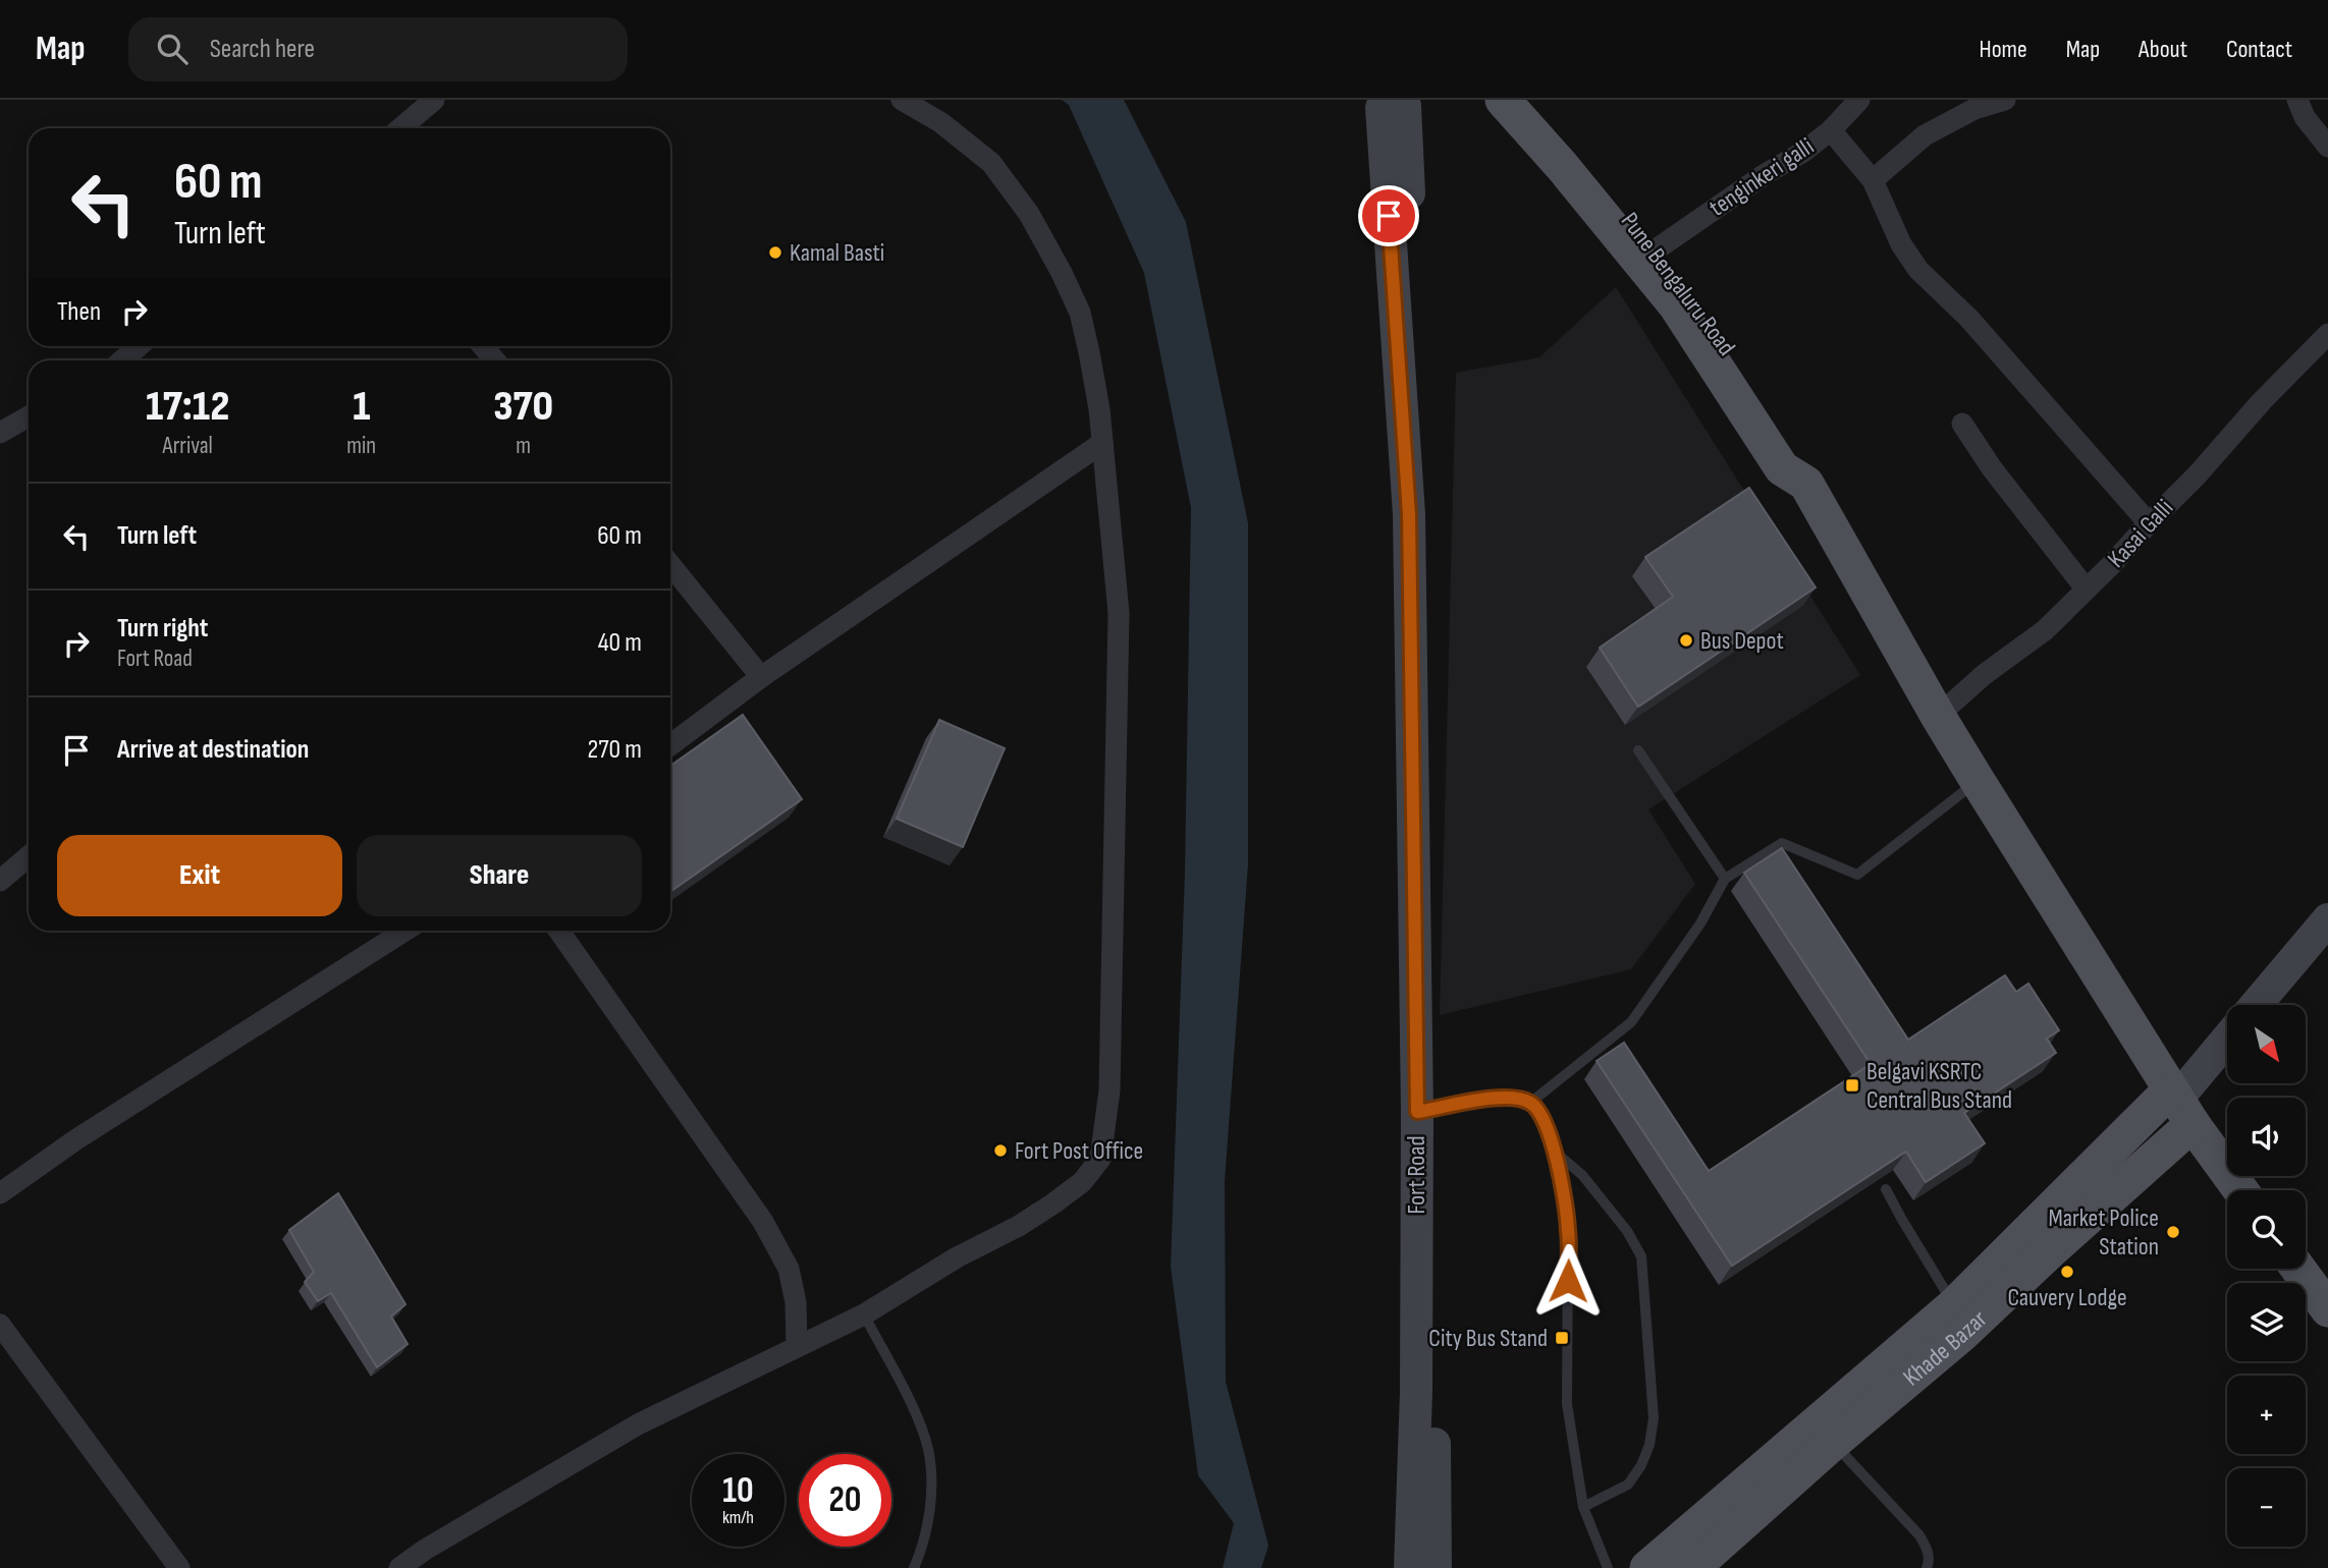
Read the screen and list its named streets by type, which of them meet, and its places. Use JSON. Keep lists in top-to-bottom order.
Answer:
{
  "streets": {
    "main road": ["Pune Bengaluru Road", "Fort Road", "Khade Bazar"],
    "street": ["tenginkeri galli", "Kasai Galli"]
  },
  "crossings": [
    ["tenginkeri galli", "Pune Bengaluru Road"]
  ],
  "places": {
    "other": [
      "Kamal Basti",
      "Bus Depot",
      "Fort Post Office",
      "Market Police Station",
      "Cauvery Lodge"
    ],
    "transit": ["Belgavi KSRTC Central Bus Stand", "City Bus Stand"]
  },
  "north": "bottom right",
  "page": {
    "header": "Map",
    "search": "Search here",
    "nav": [
      "Home",
      "Map",
      "About",
      "Contact"
    ],
    "turn": ["60 m", "Turn left"],
    "then": "Then",
    "eta": [
      "17:12",
      "Arrival",
      "1",
      "min",
      "370",
      "m"
    ],
    "list": [
      {
        "name": "Turn left",
        "value": "60 m"
      },
      {
        "name": "Turn right",
        "note": "Fort Road",
        "value": "40 m"
      },
      {
        "name": "Arrive at destination",
        "value": "270 m"
      }
    ],
    "buttons": ["Exit", "Share"],
    "map_buttons": ["+", "−"],
    "speed": "10 km/h",
    "limit": "20"
  }
}
